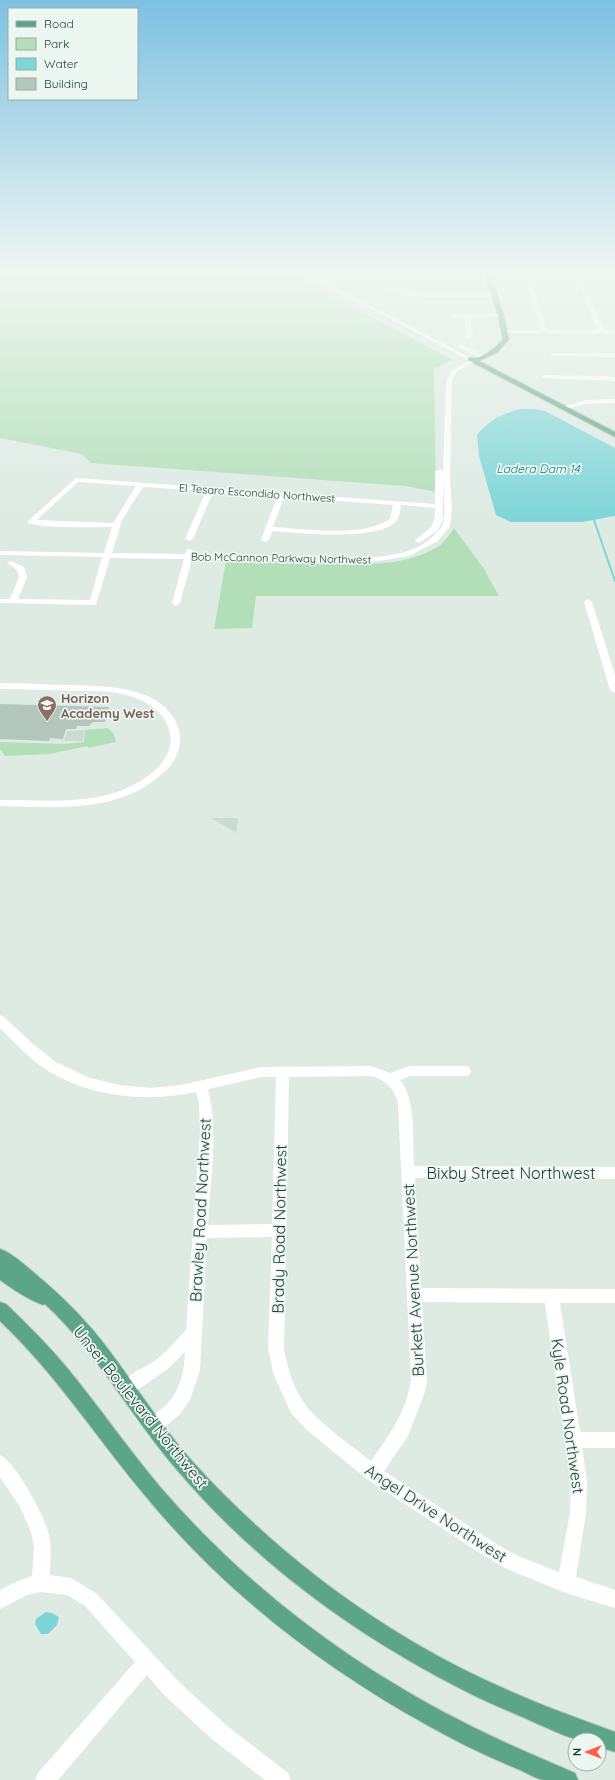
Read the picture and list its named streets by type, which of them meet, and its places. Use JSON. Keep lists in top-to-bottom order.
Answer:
{
  "streets": {
    "main road": ["Unser Boulevard Northwest"],
    "street": [
      "El Tesaro Escondido Northwest",
      "Bob McCannon Parkway Northwest",
      "Bixby Street Northwest",
      "Brawley Road Northwest",
      "Brady Road Northwest",
      "Burkett Avenue Northwest",
      "Kyle Road Northwest",
      "Angel Drive Northwest"
    ]
  },
  "crossings": [
    ["El Tesaro Escondido Northwest", "Bob McCannon Parkway Northwest"],
    ["Bixby Street Northwest", "Burkett Avenue Northwest"],
    ["Brawley Road Northwest", "Unser Boulevard Northwest"],
    ["Brady Road Northwest", "Angel Drive Northwest"],
    ["Burkett Avenue Northwest", "Angel Drive Northwest"],
    ["Kyle Road Northwest", "Angel Drive Northwest"]
  ],
  "water": ["Ladera Dam 14"],
  "places": {
    "school or university": ["Horizon Academy West"]
  },
  "legend": [
    "Road",
    "Park",
    "Water",
    "Building"
  ],
  "north": "left"
}
